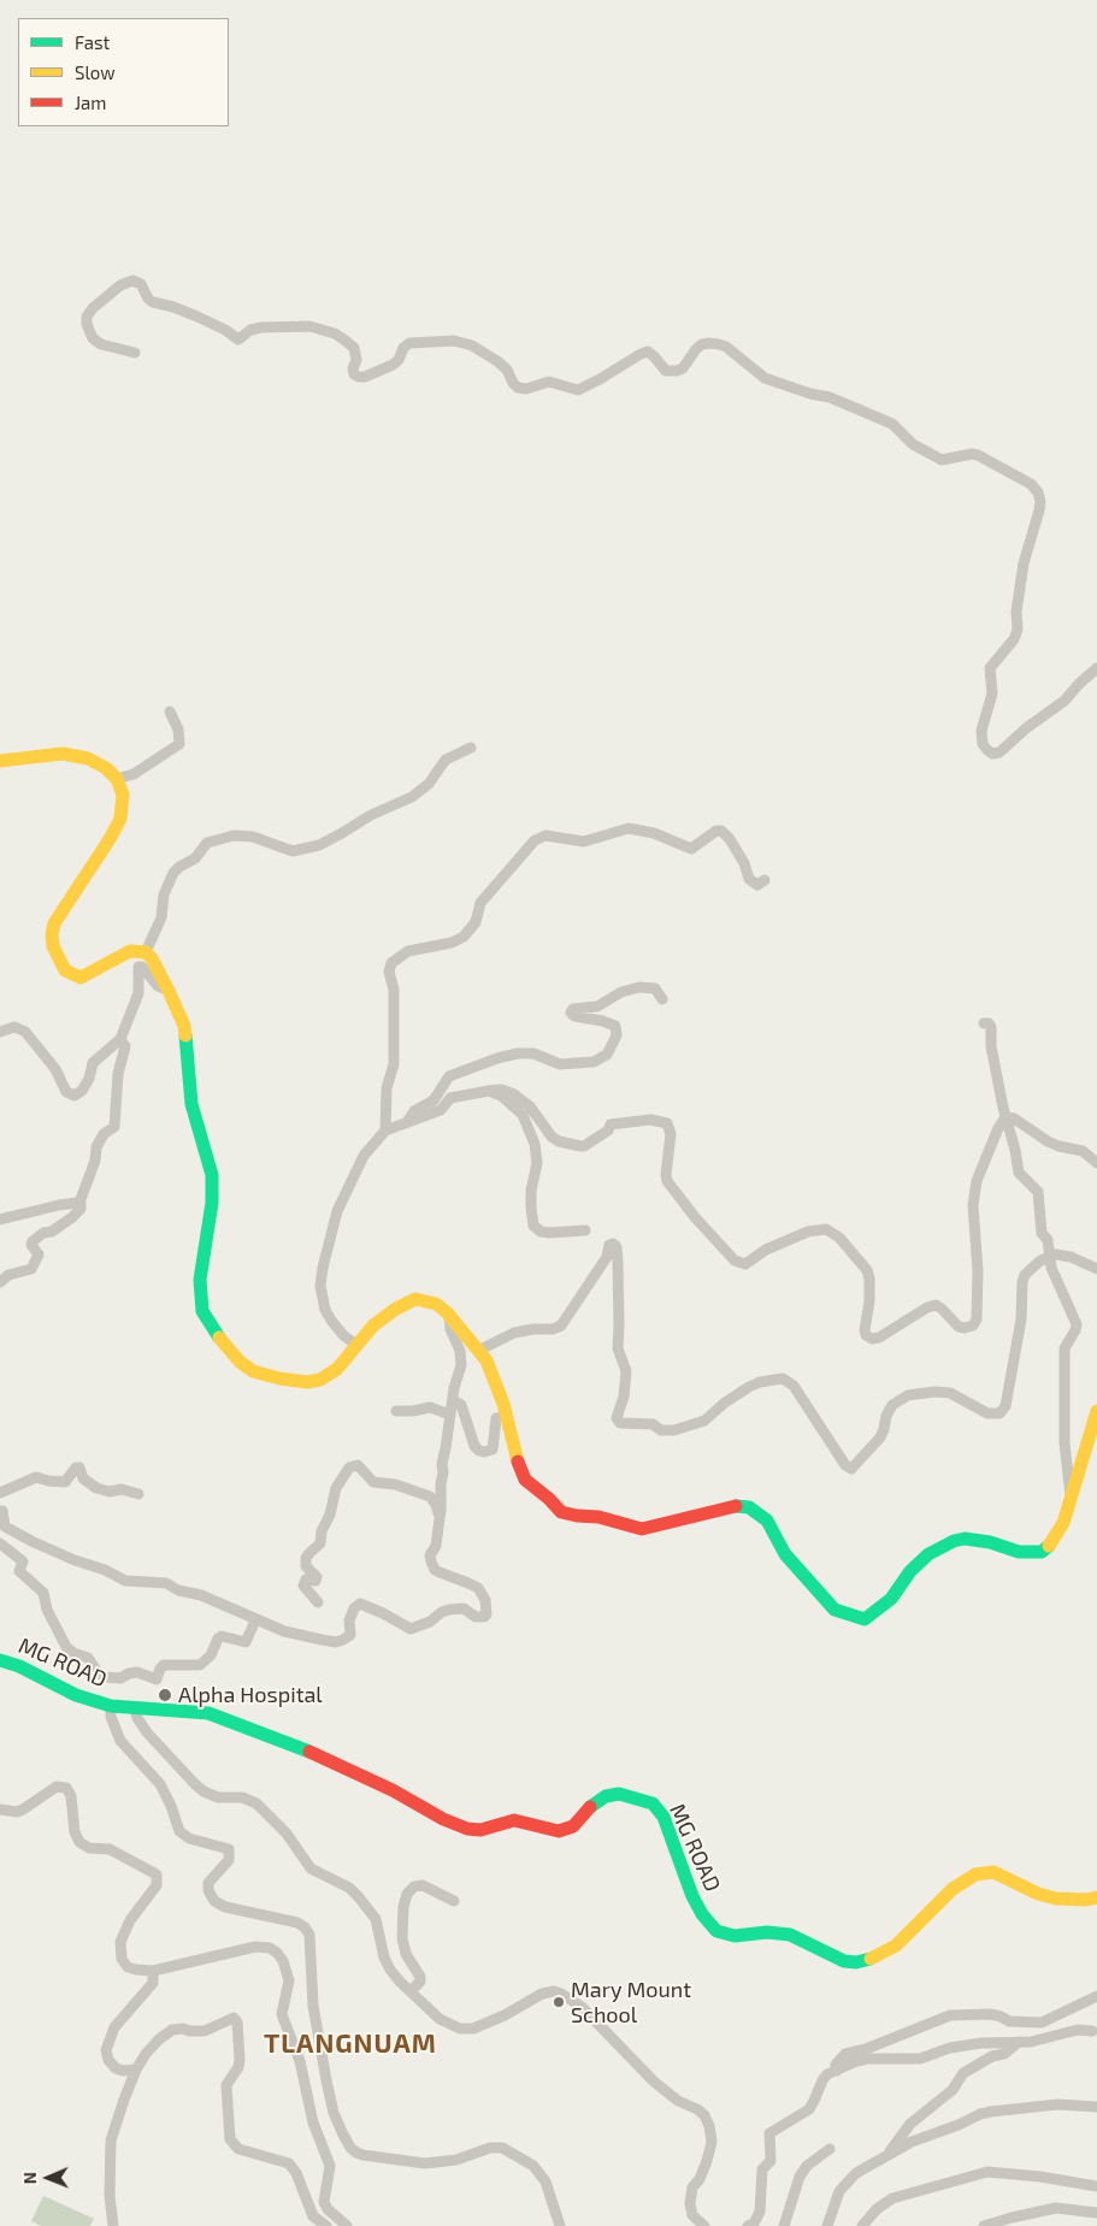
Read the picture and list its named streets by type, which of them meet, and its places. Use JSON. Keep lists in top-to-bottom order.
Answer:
{
  "streets": {
    "main road": ["MG ROAD"]
  },
  "districts": ["TLANGNUAM"],
  "places": ["Alpha Hospital", "Mary Mount School"],
  "legend": ["Fast", "Slow", "Jam"],
  "north": "left"
}
